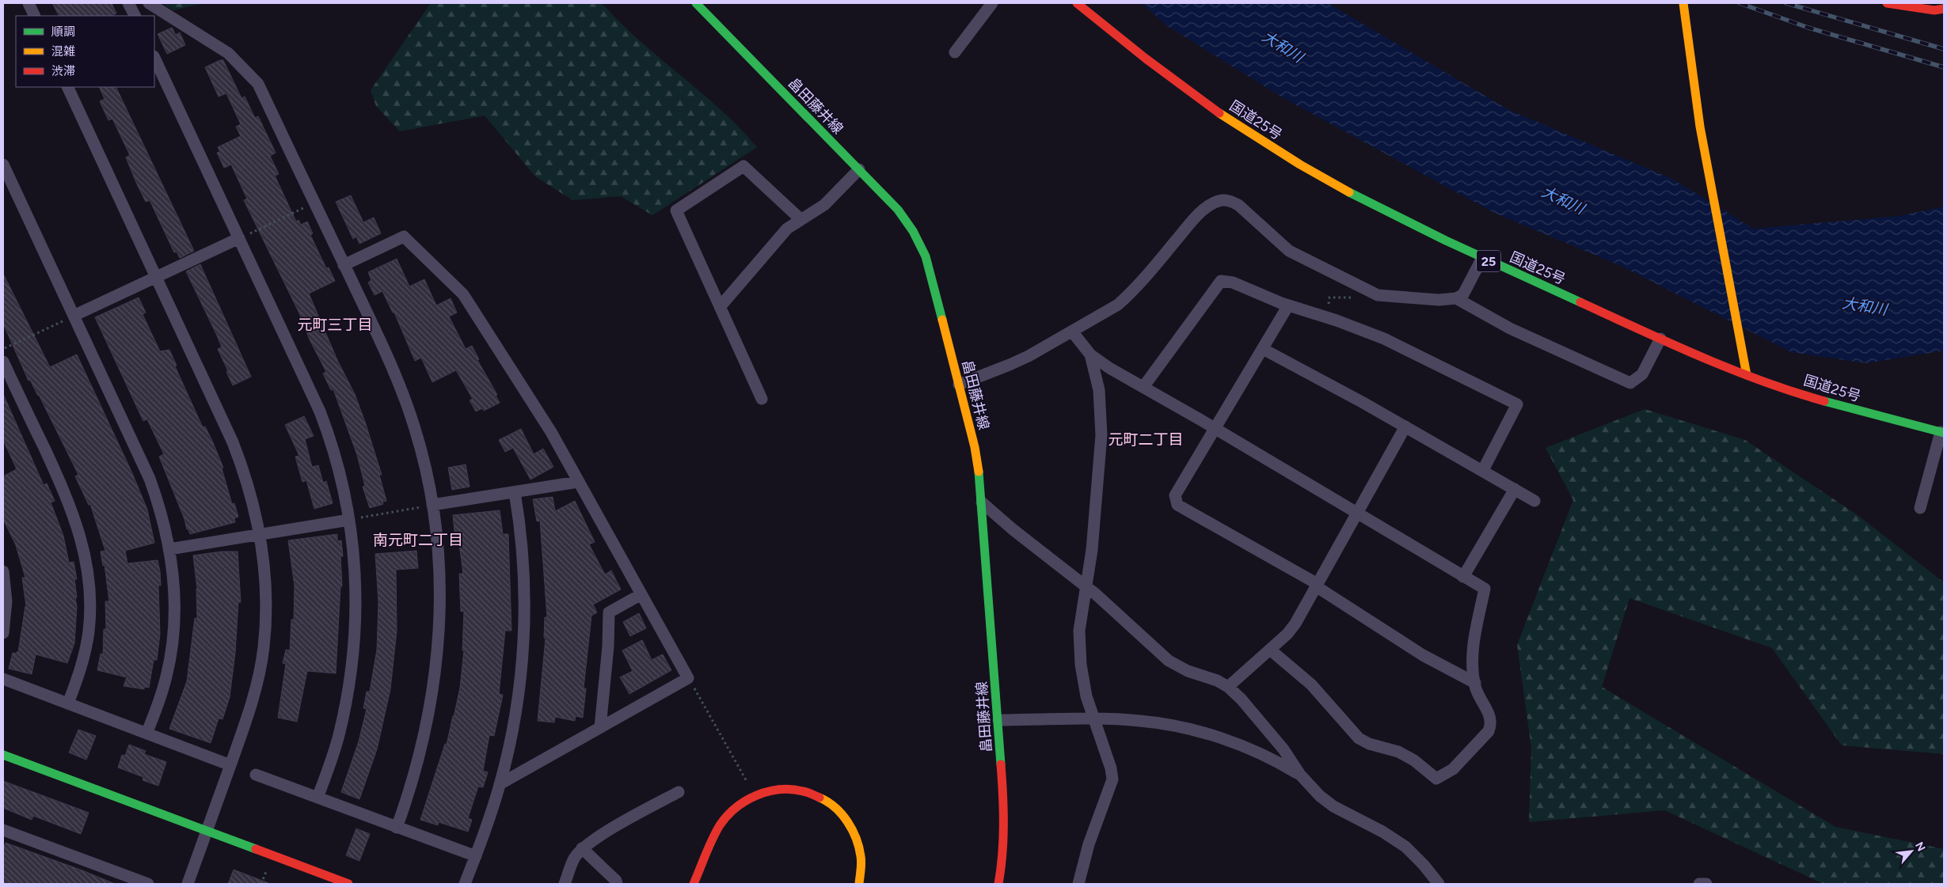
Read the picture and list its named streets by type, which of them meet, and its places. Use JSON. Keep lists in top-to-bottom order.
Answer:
{
  "streets": {
    "main road": ["畠田藤井線", "国道25号", "25"]
  },
  "districts": ["元町三丁目", "元町二丁目", "南元町二丁目"],
  "water": ["大和川"],
  "legend": ["順調", "混雑", "渋滞"],
  "north": "top right"
}
